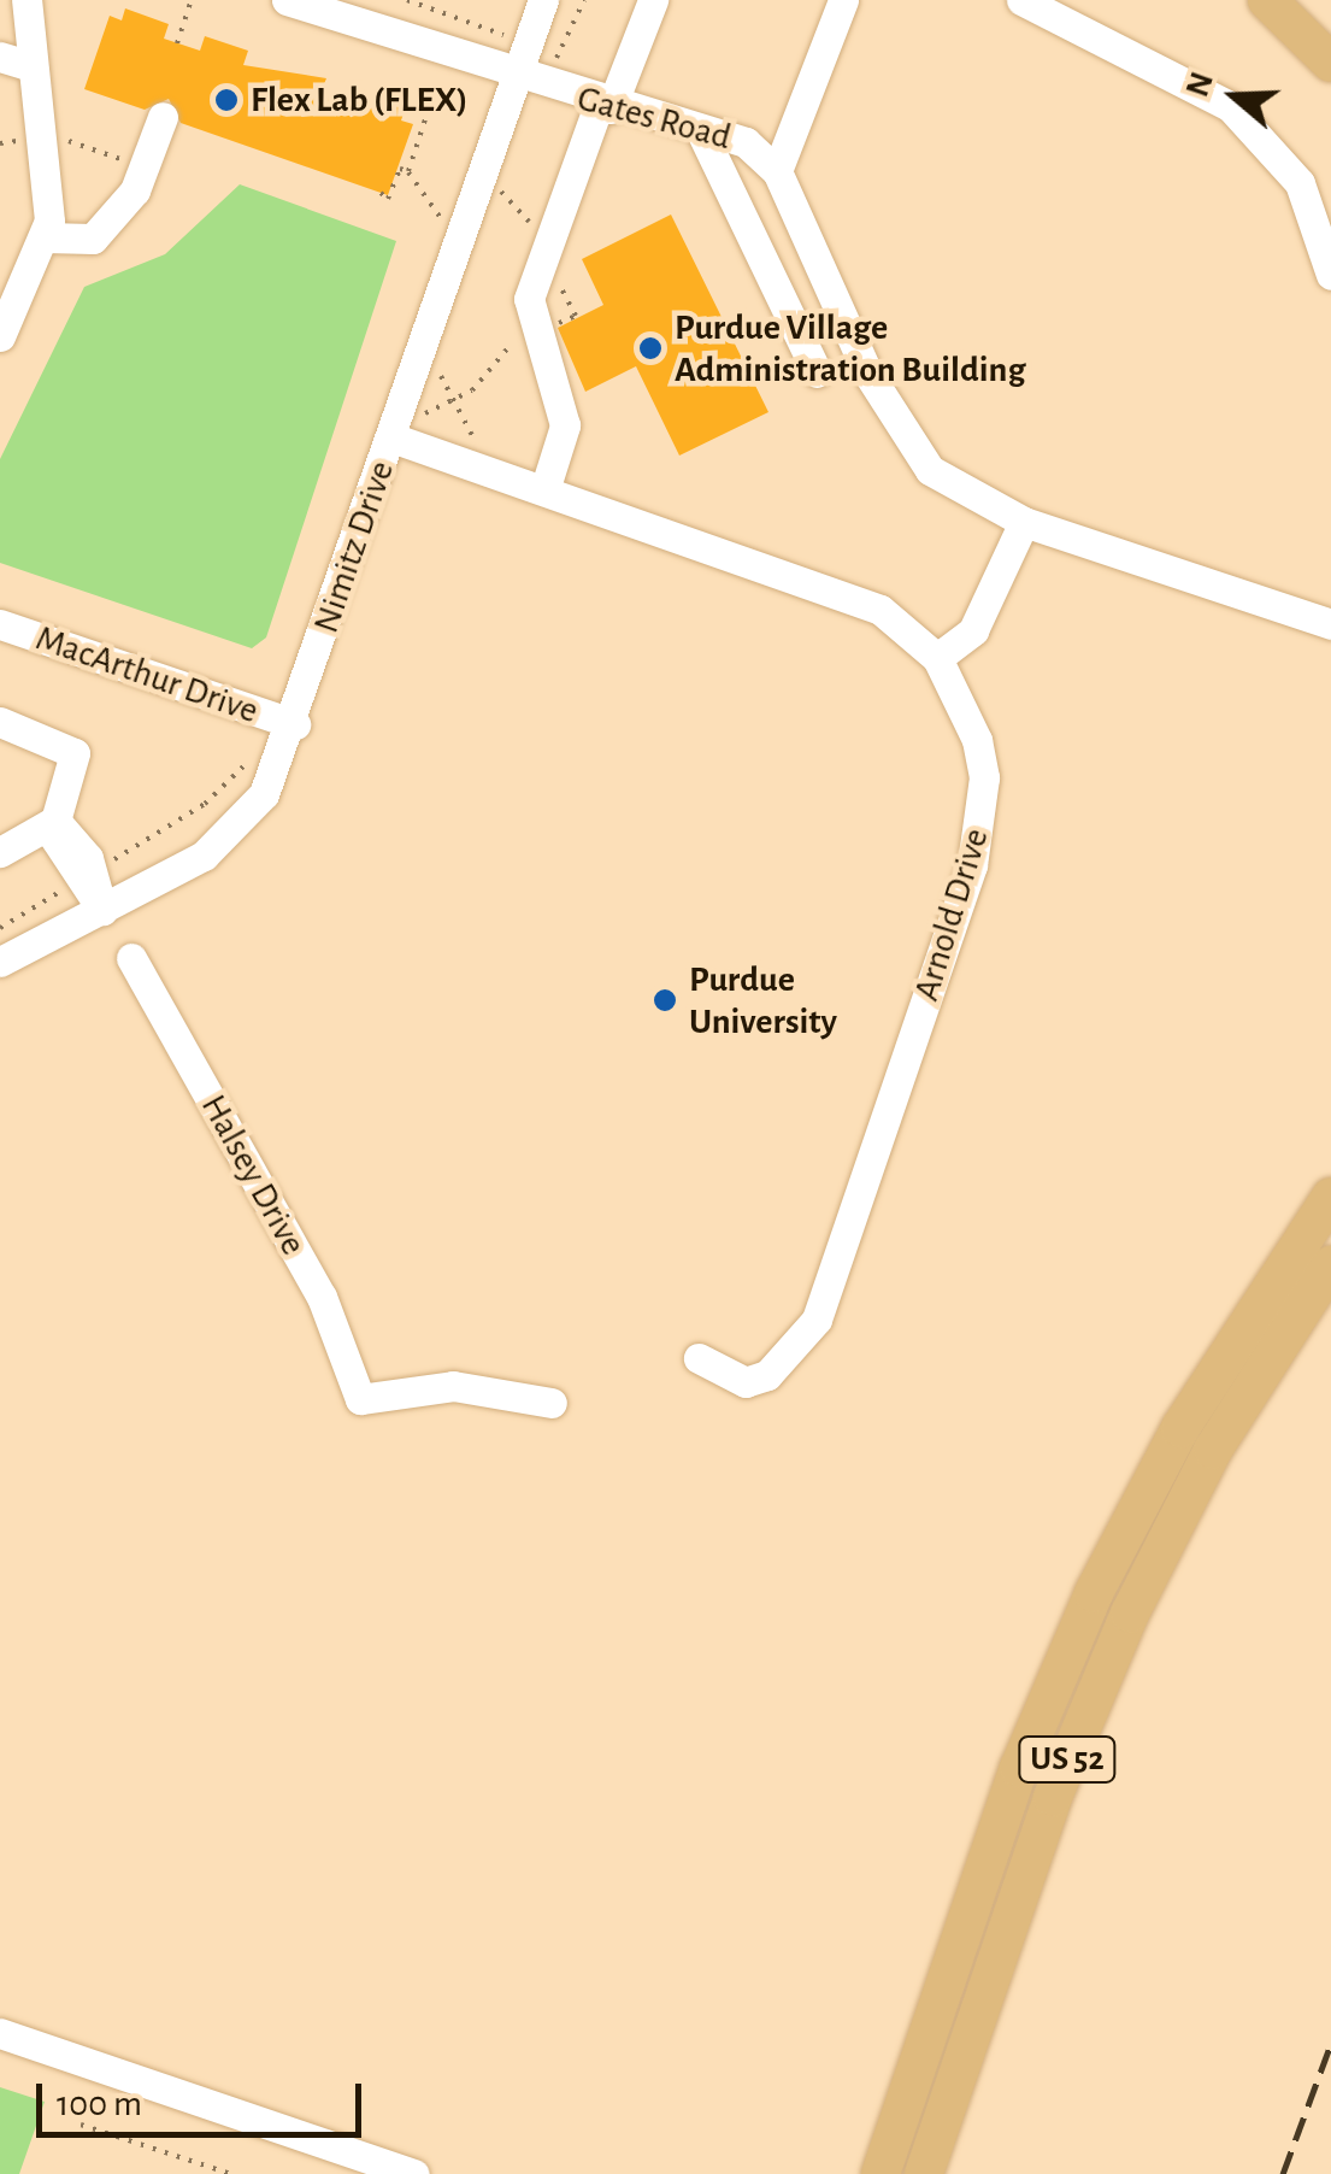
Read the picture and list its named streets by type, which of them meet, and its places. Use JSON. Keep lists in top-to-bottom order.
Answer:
{
  "streets": {
    "main road": ["US 52"],
    "street": [
      "Gates Road",
      "Nimitz Drive",
      "MacArthur Drive",
      "Arnold Drive",
      "Halsey Drive"
    ]
  },
  "crossings": [
    ["Gates Road", "Nimitz Drive"],
    ["Nimitz Drive", "MacArthur Drive"]
  ],
  "places": ["Flex Lab (FLEX)", "Purdue Village Administration Building", "Purdue University"],
  "scale_bar": "100 m",
  "north": "left"
}
